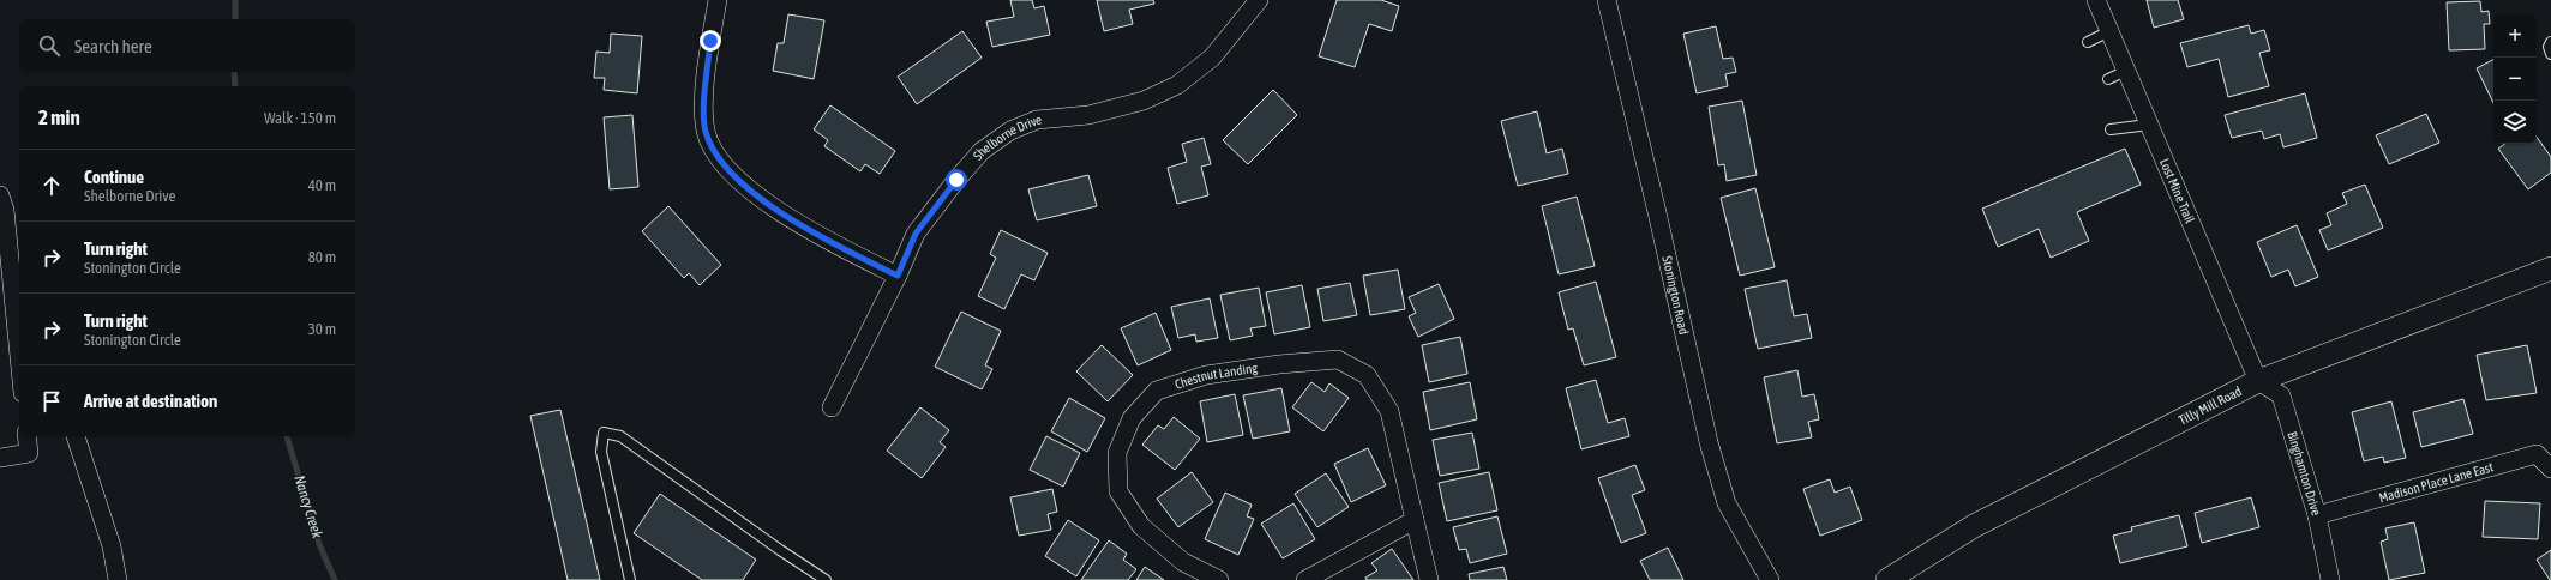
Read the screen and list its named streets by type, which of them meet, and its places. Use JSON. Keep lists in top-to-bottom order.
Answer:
{
  "streets": {
    "street": [
      "Shelborne Drive",
      "Lost Mine Trail",
      "Stonington Road",
      "Chestnut Landing",
      "Tilly Mill Road",
      "Binghamton Drive",
      "Madison Place Lane East"
    ]
  },
  "crossings": [
    ["Lost Mine Trail", "Tilly Mill Road"],
    ["Lost Mine Trail", "Binghamton Drive"],
    ["Tilly Mill Road", "Binghamton Drive"],
    ["Binghamton Drive", "Madison Place Lane East"]
  ],
  "water": ["Nancy Creek"],
  "page": {
    "map_buttons": ["+", "−"],
    "search": "Search here",
    "heading": ["2 min", "Walk · 150 m"],
    "list": [
      ["Continue", "Shelborne Drive", "40 m"],
      ["Turn right", "Stonington Circle", "80 m"],
      ["Turn right", "Stonington Circle", "30 m"],
      "Arrive at destination"
    ]
  }
}
